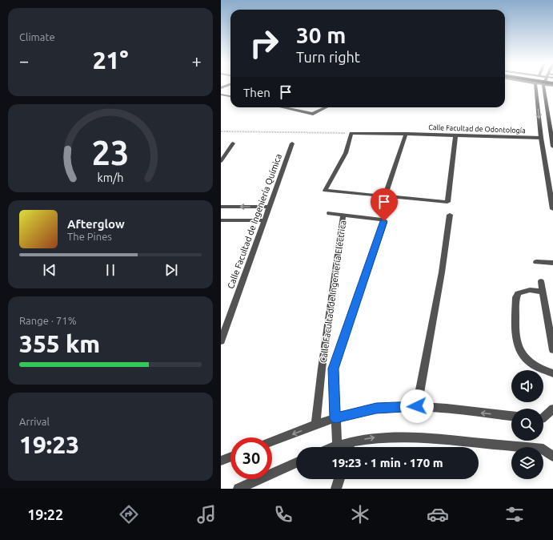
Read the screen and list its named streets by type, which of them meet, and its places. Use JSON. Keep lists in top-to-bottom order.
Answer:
{
  "streets": {
    "street": ["Calle Facultad de Odontología", "Calle Facultad de Ingenierίa Quίmica", "Calle Facultad de Ingeniería Eléctrica"]
  },
  "page": {
    "tile": [
      "Climate",
      ["Range · 71%", "355 km"],
      ["Arrival", "19:23"]
    ],
    "turn": ["30 m", "Turn right"],
    "heat": ["−", "21°", "+"],
    "then": "Then",
    "song": ["Afterglow", "The Pines"],
    "limit": "30",
    "trip": "19:23 · 1 min · 170 m",
    "tabs": "19:22",
    "gauge": ["23", "km/h"]
  }
}
